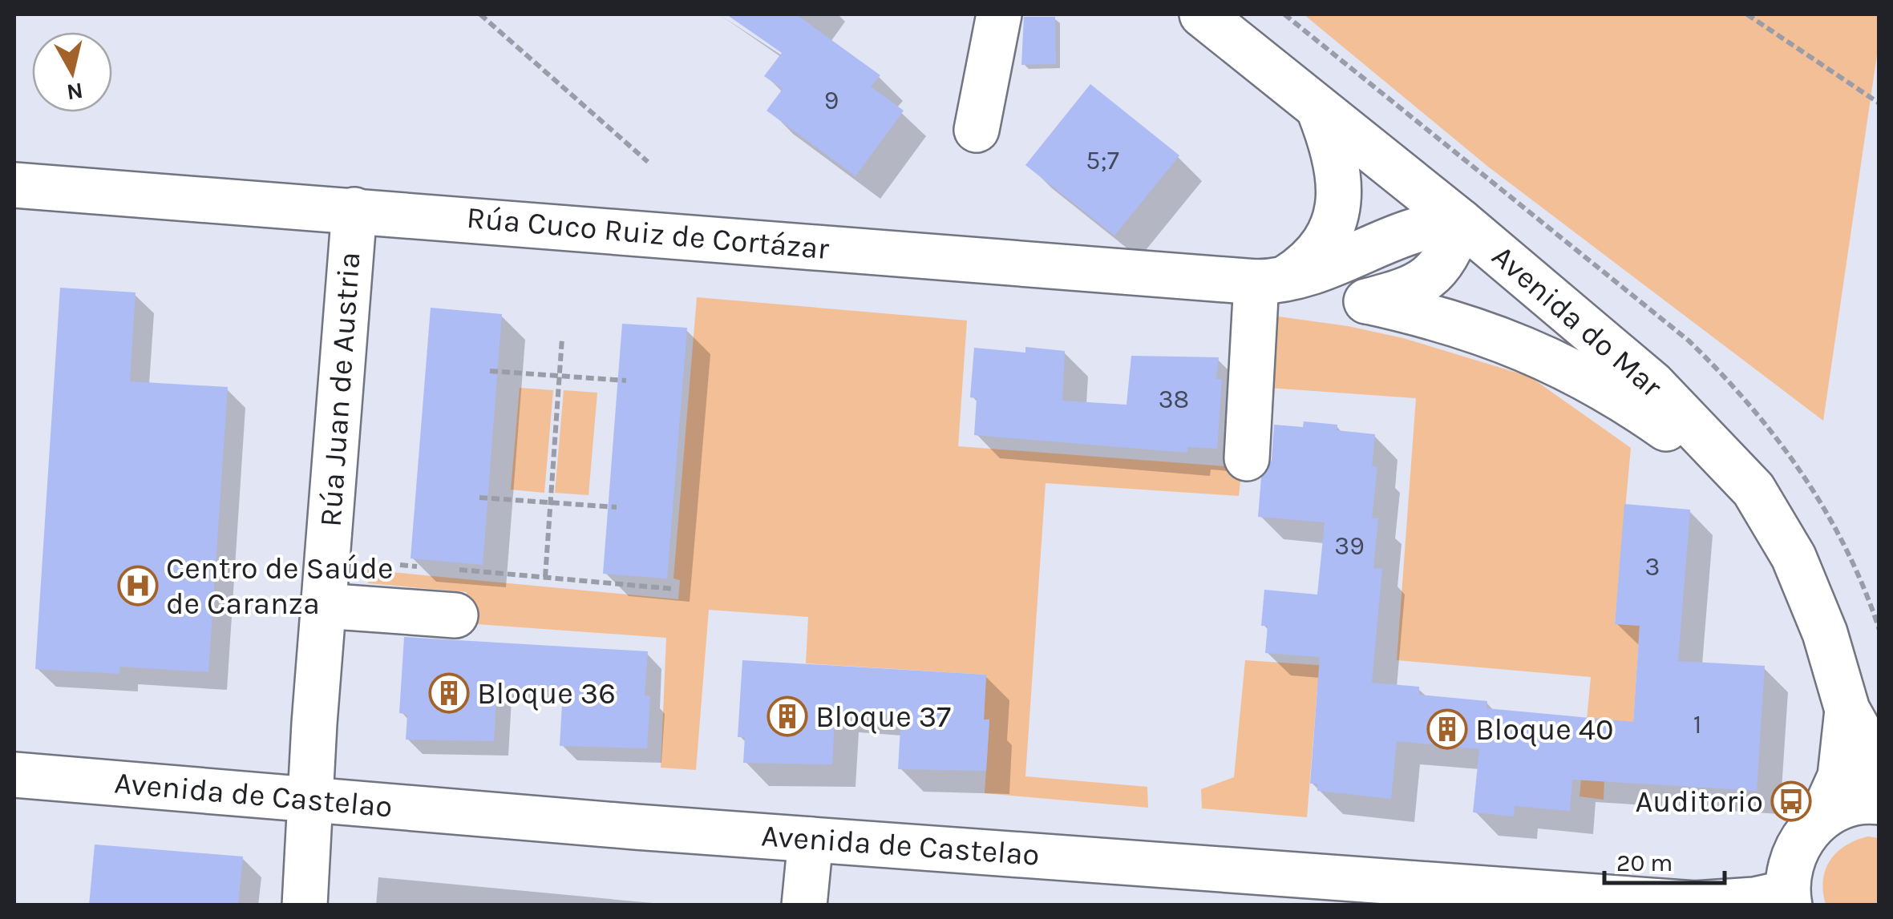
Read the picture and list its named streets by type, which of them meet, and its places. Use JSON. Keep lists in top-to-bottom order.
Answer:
{
  "streets": {
    "street": [
      "Rúa Cuco Ruiz de Cortázar",
      "Avenida do Mar",
      "Rúa Juan de Austria",
      "Avenida de Castelao"
    ]
  },
  "crossings": [
    ["Rúa Cuco Ruiz de Cortázar", "Rúa Juan de Austria"],
    ["Avenida do Mar", "Avenida de Castelao"],
    ["Rúa Juan de Austria", "Avenida de Castelao"]
  ],
  "places": {
    "hospital": ["Centro de Saúde de Caranza"],
    "building": ["Bloque 36", "Bloque 37", "Bloque 40"],
    "bus stop": ["Auditorio"]
  },
  "house_numbers": [
    "9",
    "5;7",
    "38",
    "39",
    "3",
    "1"
  ],
  "scale_bar": "20 m",
  "north": "bottom"
}
